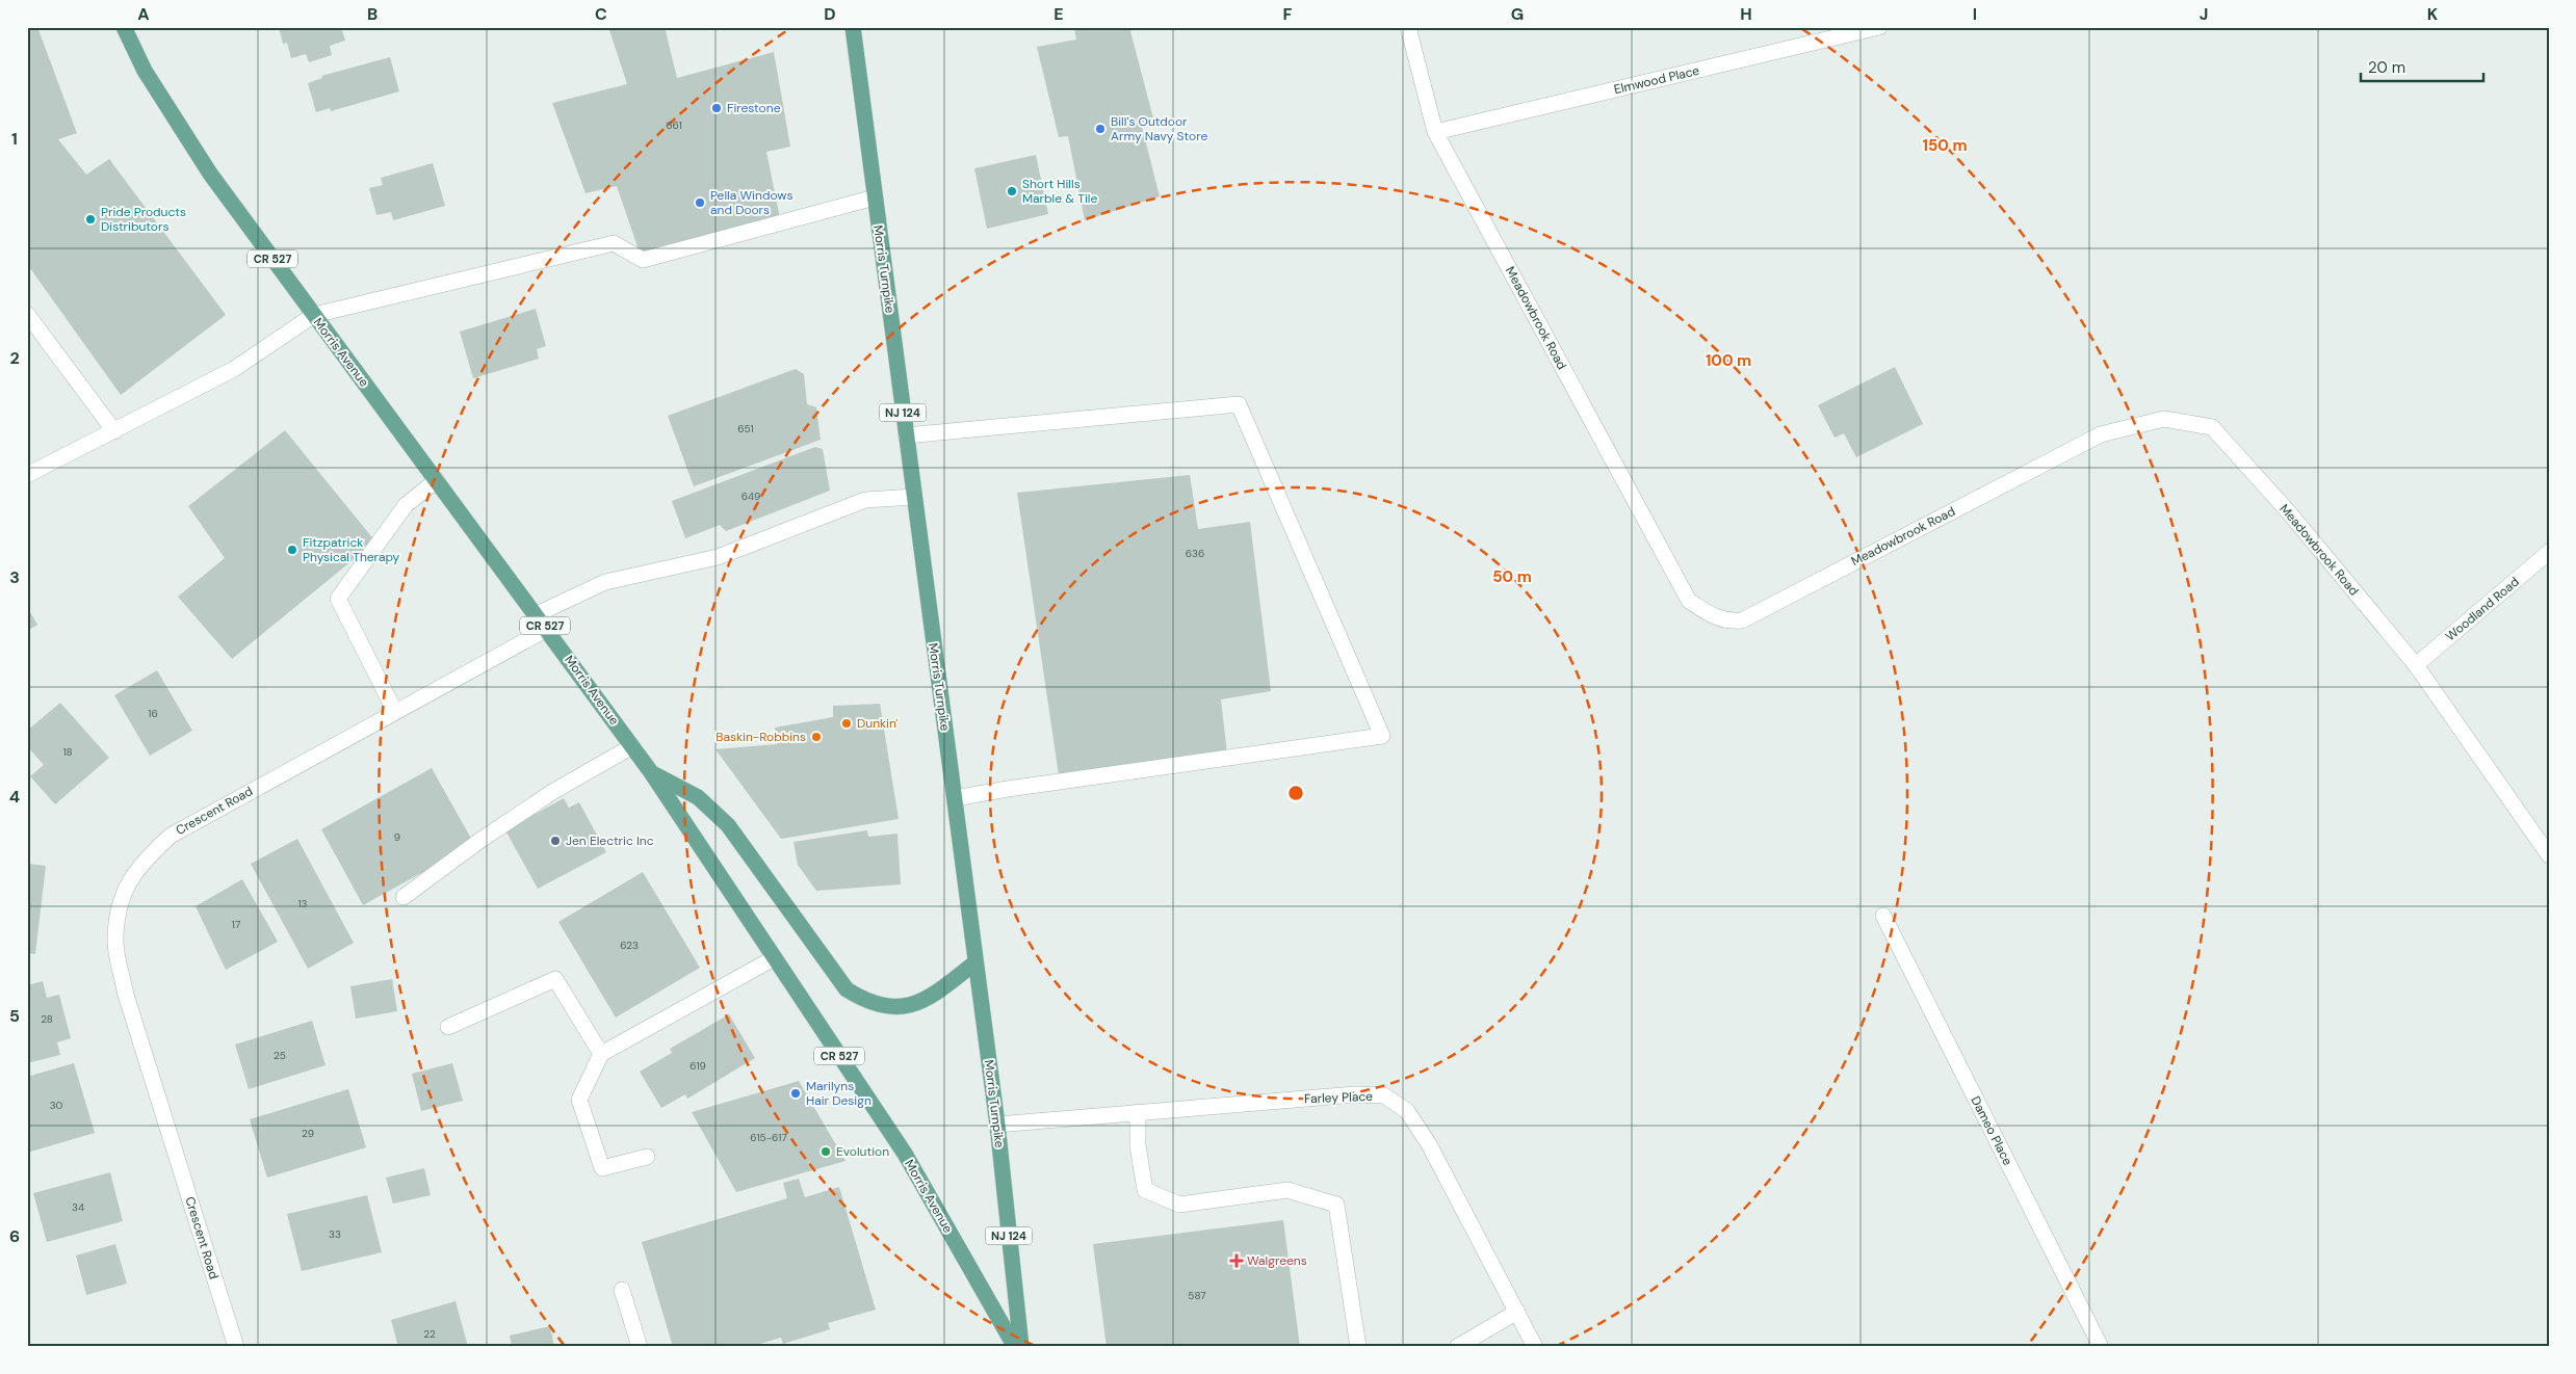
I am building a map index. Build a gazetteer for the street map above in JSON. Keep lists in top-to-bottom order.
{
  "streets": {
    "main road": [
      "CR 527",
      "Morris Turnpike",
      "Morris Avenue",
      "NJ 124"
    ],
    "street": [
      "Elmwood Place",
      "Meadowbrook Road",
      "Woodland Road",
      "Crescent Road",
      "Farley Place",
      "Dameo Place"
    ]
  },
  "crossings": [
    ["Elmwood Place", "Meadowbrook Road"],
    ["Morris Turnpike", "Farley Place"],
    ["Meadowbrook Road", "Woodland Road"],
    ["Morris Avenue", "Crescent Road"]
  ],
  "places": {
    "other": [
      "Firestone",
      "Bill's Outdoor Army Navy Store",
      "Short Hills Marble & Tile",
      "Pella Windows and Doors",
      "Pride Products Distributors",
      "Fitzpatrick Physical Therapy",
      "Dunkin'",
      "Baskin-Robbins",
      "Jen Electric Inc",
      "Marilyns Hair Design",
      "Evolution"
    ],
    "health": ["Walgreens"]
  },
  "house_numbers": [
    "661",
    "651",
    "649",
    "636",
    "16",
    "18",
    "9",
    "13",
    "17",
    "623",
    "28",
    "25",
    "619",
    "30",
    "29",
    "615-617",
    "34",
    "33",
    "587",
    "22"
  ],
  "scale_bar": "20 m",
  "grid": {
    "columns": [
      "A",
      "B",
      "C",
      "D",
      "E",
      "F",
      "G",
      "H",
      "I",
      "J",
      "K"
    ],
    "rows": [
      "1",
      "2",
      "3",
      "4",
      "5",
      "6"
    ]
  },
  "rings": ["150 m", "100 m", "50 m"]
}
